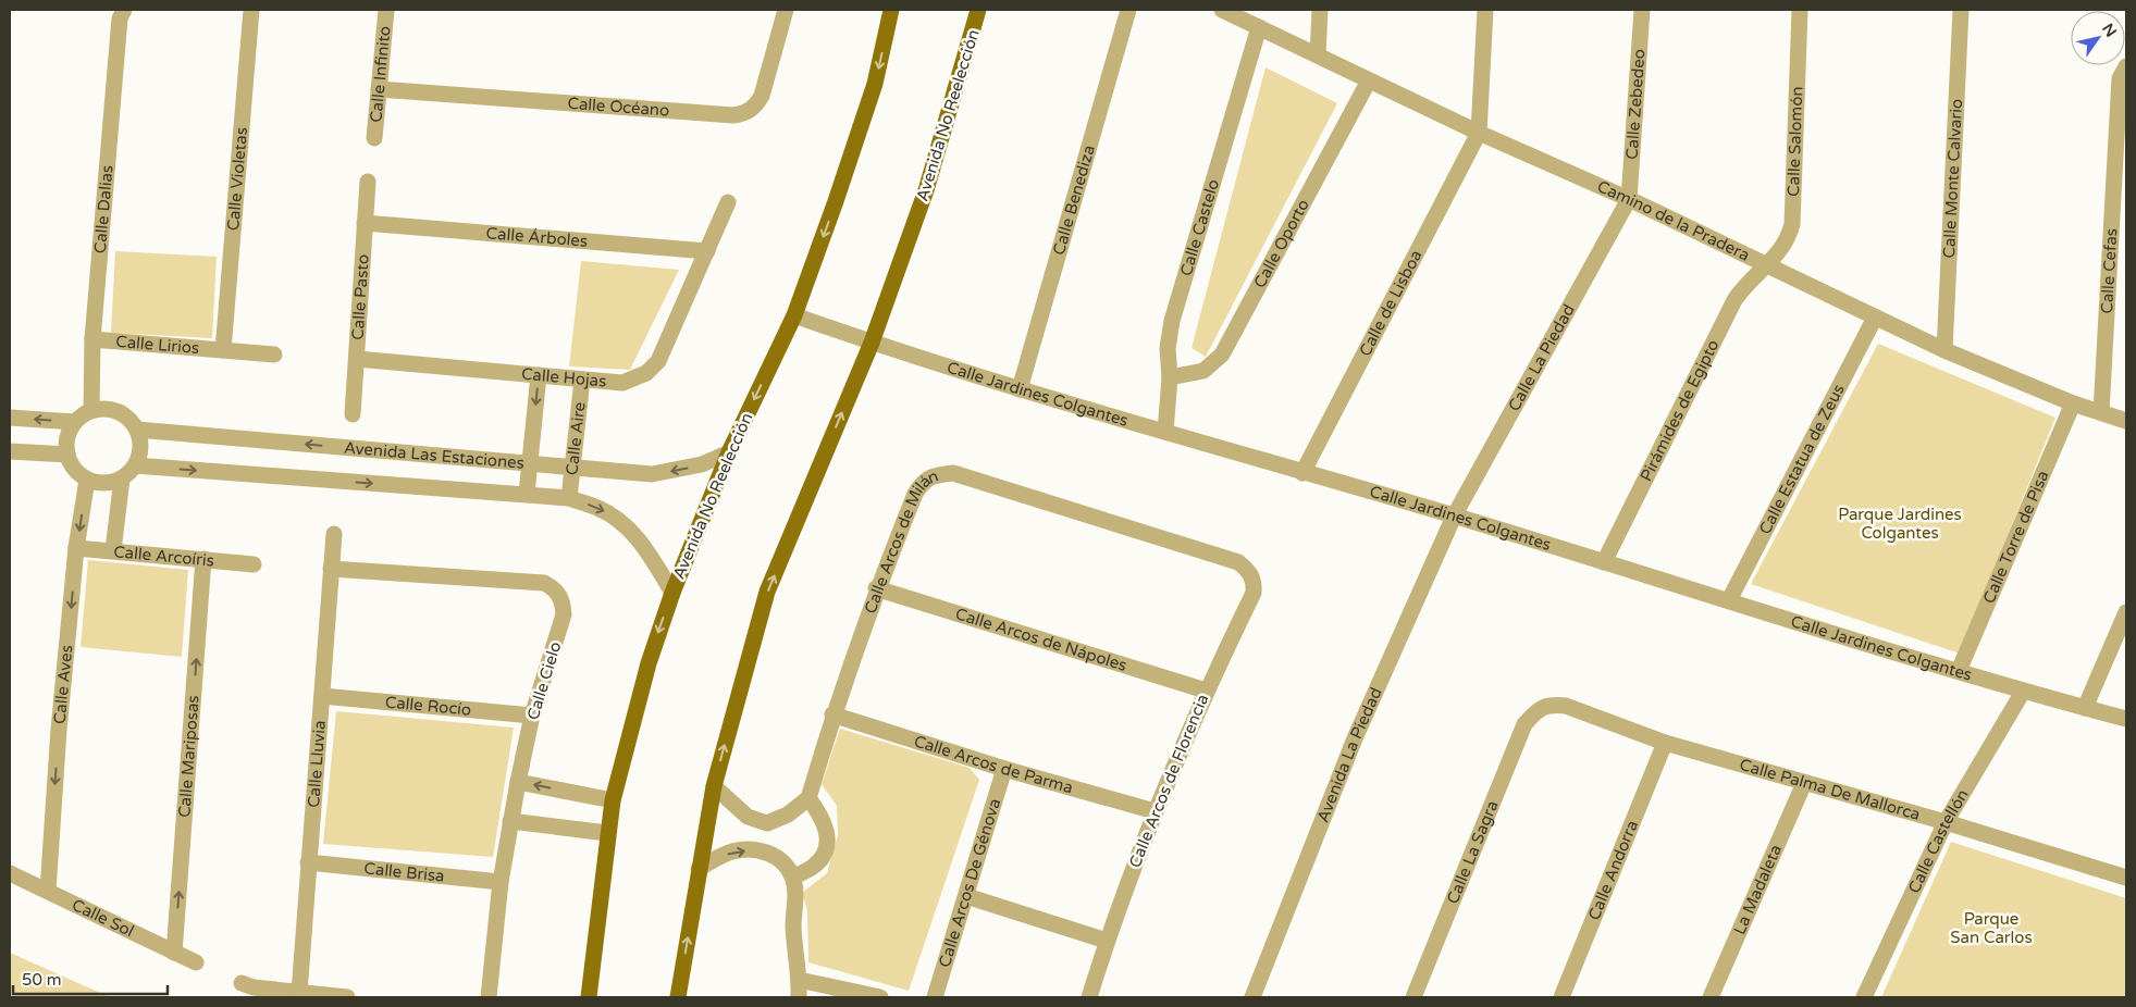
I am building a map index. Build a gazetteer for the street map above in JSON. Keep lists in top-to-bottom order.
{
  "streets": {
    "main road": ["Avenida No Reelección"],
    "street": [
      "Calle Infinito",
      "Calle Zebedeo",
      "Calle Océano",
      "Calle Salomón",
      "Calle Violetas",
      "Calle Monte Calvario",
      "Calle Benediza",
      "Calle Dalias",
      "Camino de la Pradera",
      "Calle Castelo",
      "Calle Árboles",
      "Calle Oporto",
      "Calle Cefas",
      "Calle Pasto",
      "Calle de Lisboa",
      "Calle Lirios",
      "Calle La Piedad",
      "Calle Hojas",
      "Calle Jardines Colgantes",
      "Pirámides de Egipto",
      "Calle Aire",
      "Avenida Las Estaciones",
      "Calle Estatua de Zeus",
      "Calle Torre de Pisa",
      "Calle Arcos de Milán",
      "Calle Arcoíris",
      "Calle Arcos de Nápoles",
      "Calle Cielo",
      "Calle Aves",
      "Calle Rocío",
      "Calle Mariposas",
      "Avenida La Piedad",
      "Calle Lluvia",
      "Calle Arcos de Parma",
      "Calle Arcos de Florencia",
      "Calle Palma De Mallorca",
      "Calle Castellón",
      "Calle La Sagra",
      "Calle Andorra",
      "Calle Brisa",
      "Calle Arcos De Génova",
      "La Madaleta",
      "Calle Sol"
    ]
  },
  "crossings": [
    ["Calle Infinito", "Calle Océano"],
    ["Calle Zebedeo", "Camino de la Pradera"],
    ["Calle Zebedeo", "Calle La Piedad"],
    ["Avenida No Reelección", "Calle Jardines Colgantes"],
    ["Avenida No Reelección", "Avenida Las Estaciones"],
    ["Calle Salomón", "Camino de la Pradera"],
    ["Calle Salomón", "Pirámides de Egipto"],
    ["Calle Violetas", "Calle Lirios"],
    ["Calle Monte Calvario", "Camino de la Pradera"],
    ["Calle Benediza", "Calle Jardines Colgantes"],
    ["Calle Dalias", "Calle Lirios"],
    ["Calle Dalias", "Avenida Las Estaciones"],
    ["Calle Dalias", "Calle Aves"],
    ["Camino de la Pradera", "Calle Castelo"],
    ["Camino de la Pradera", "Calle Oporto"],
    ["Camino de la Pradera", "Calle Cefas"],
    ["Camino de la Pradera", "Calle de Lisboa"],
    ["Camino de la Pradera", "Calle La Piedad"],
    ["Camino de la Pradera", "Pirámides de Egipto"],
    ["Camino de la Pradera", "Calle Estatua de Zeus"],
    ["Camino de la Pradera", "Calle Torre de Pisa"],
    ["Calle Castelo", "Calle Oporto"],
    ["Calle Castelo", "Calle Jardines Colgantes"],
    ["Calle Árboles", "Calle Pasto"],
    ["Calle Árboles", "Calle Hojas"],
    ["Calle Pasto", "Calle Hojas"],
    ["Calle de Lisboa", "Calle Jardines Colgantes"],
    ["Calle La Piedad", "Calle Jardines Colgantes"],
    ["Calle La Piedad", "Avenida La Piedad"],
    ["Calle Hojas", "Calle Aire"],
    ["Calle Jardines Colgantes", "Pirámides de Egipto"],
    ["Calle Jardines Colgantes", "Calle Estatua de Zeus"],
    ["Calle Jardines Colgantes", "Calle Torre de Pisa"],
    ["Calle Jardines Colgantes", "Avenida La Piedad"],
    ["Calle Jardines Colgantes", "Calle Castellón"],
    ["Calle Aire", "Avenida Las Estaciones"],
    ["Avenida Las Estaciones", "Calle Aves"],
    ["Calle Arcos de Milán", "Calle Arcos de Nápoles"],
    ["Calle Arcos de Milán", "Calle Arcos de Parma"],
    ["Calle Arcos de Milán", "Calle Arcos de Florencia"],
    ["Calle Arcoíris", "Calle Aves"],
    ["Calle Arcoíris", "Calle Mariposas"],
    ["Calle Arcos de Nápoles", "Calle Arcos de Florencia"],
    ["Calle Cielo", "Calle Rocío"],
    ["Calle Cielo", "Calle Lluvia"],
    ["Calle Cielo", "Calle Brisa"],
    ["Calle Aves", "Calle Sol"],
    ["Calle Rocío", "Calle Lluvia"],
    ["Calle Mariposas", "Calle Sol"],
    ["Calle Lluvia", "Calle Brisa"],
    ["Calle Arcos de Parma", "Calle Arcos de Florencia"],
    ["Calle Arcos de Parma", "Calle Arcos De Génova"],
    ["Calle Palma De Mallorca", "Calle Castellón"],
    ["Calle Palma De Mallorca", "Calle La Sagra"],
    ["Calle Palma De Mallorca", "Calle Andorra"],
    ["Calle Palma De Mallorca", "La Madaleta"]
  ],
  "one_way": ["Calle Aves", "Calle Mariposas"],
  "parks": ["Parque Jardines Colgantes", "Parque San Carlos"],
  "scale_bar": "50 m",
  "north": "top right"
}
